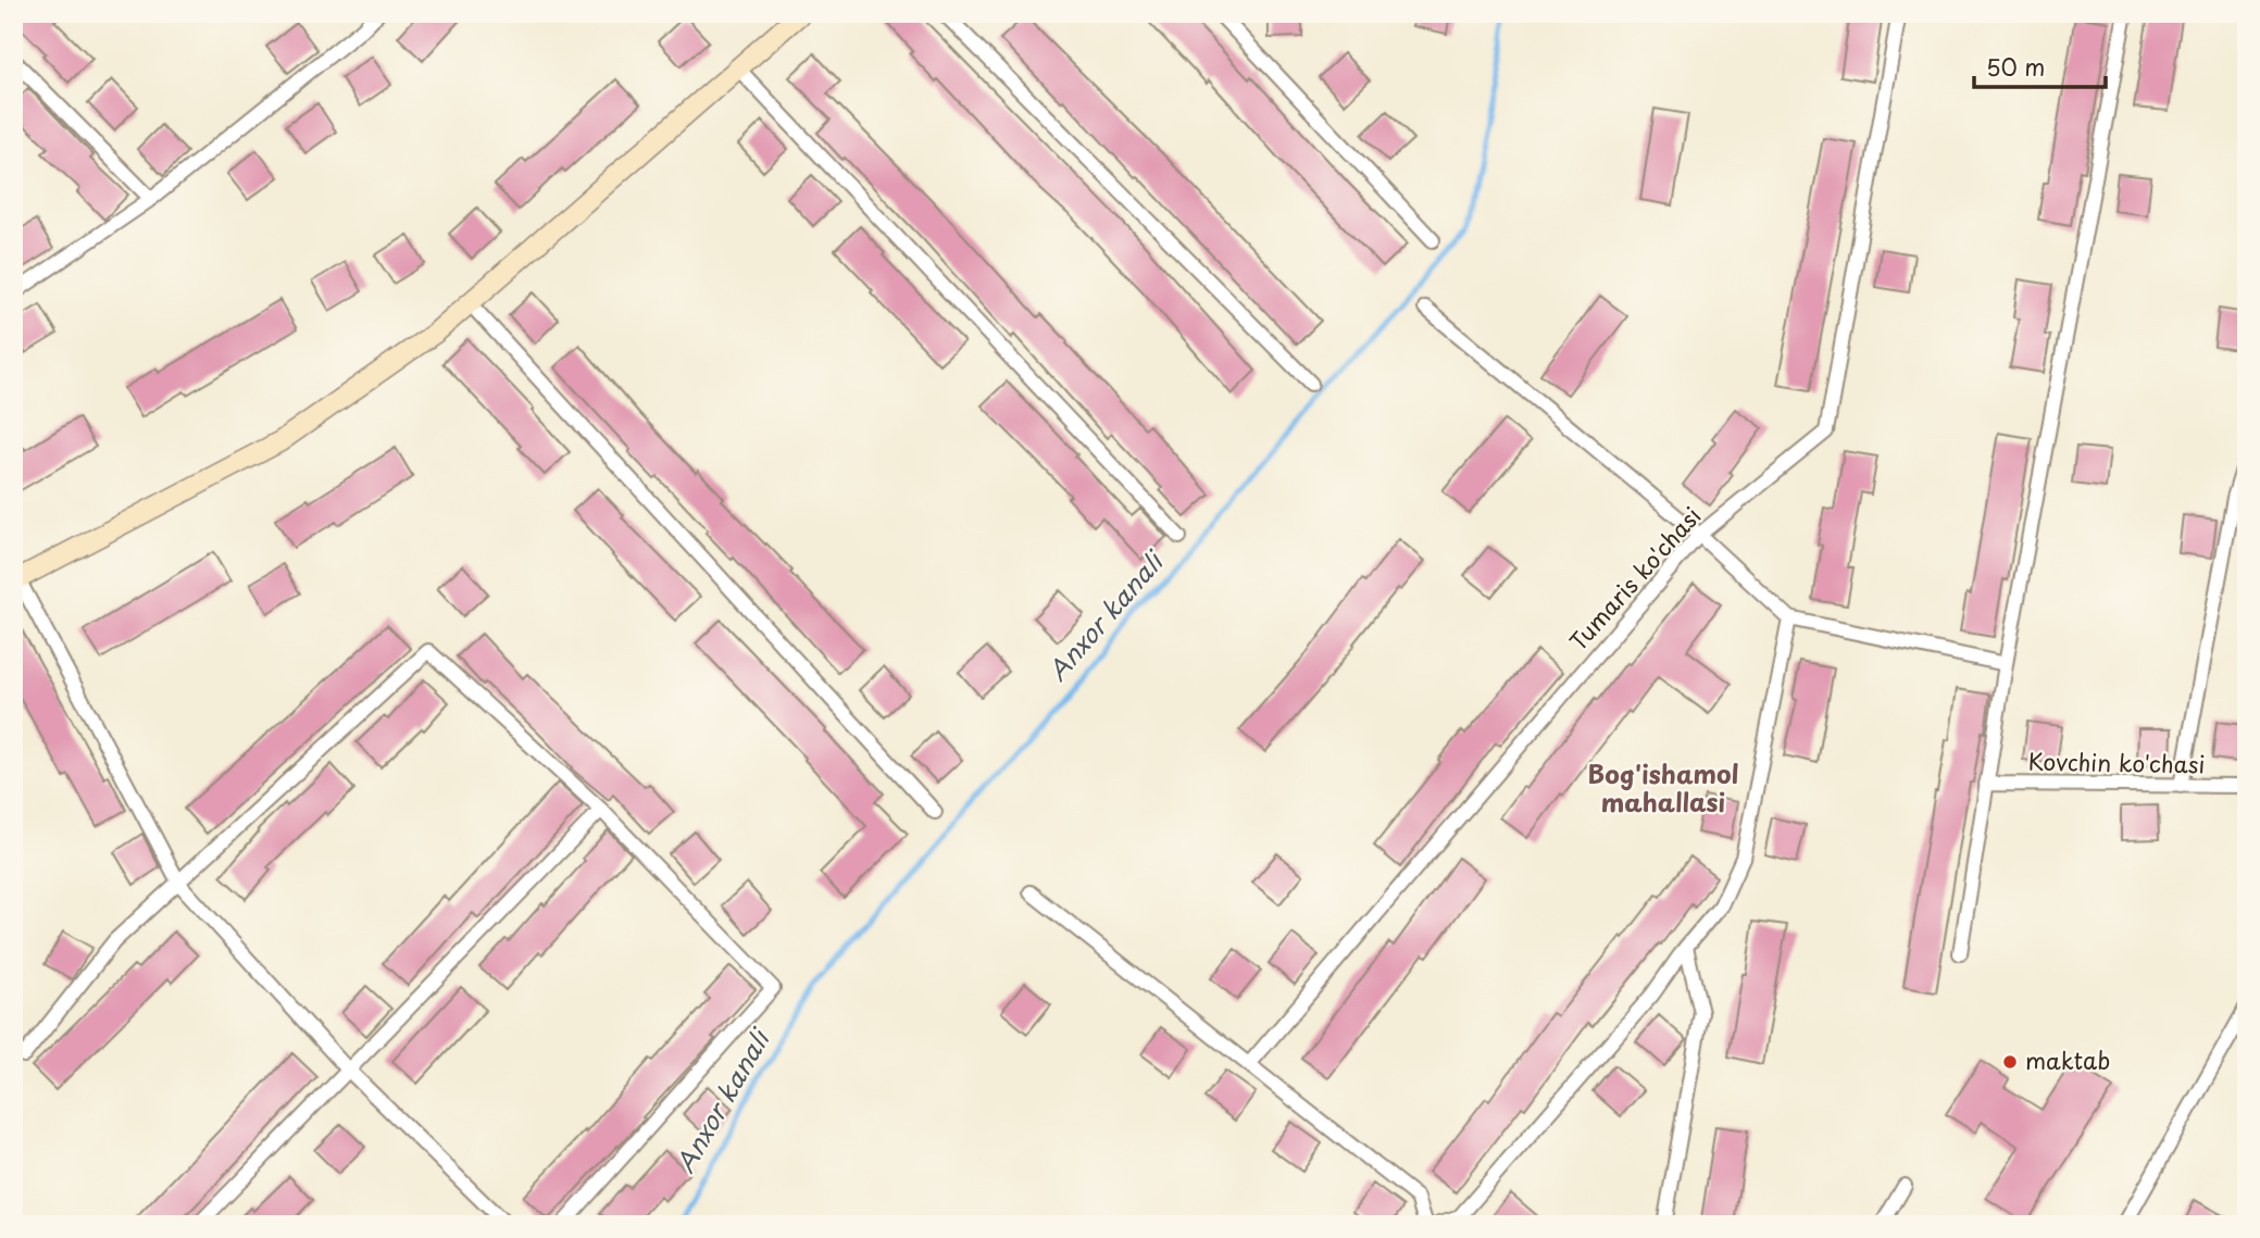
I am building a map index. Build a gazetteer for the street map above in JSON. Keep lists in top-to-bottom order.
{
  "streets": {
    "street": ["Tumaris ko'chasi", "Kovchin ko'chasi"]
  },
  "districts": ["Bog'ishamol mahallasi"],
  "water": ["Anxor kanali"],
  "places": ["maktab"],
  "scale_bar": "50 m"
}
